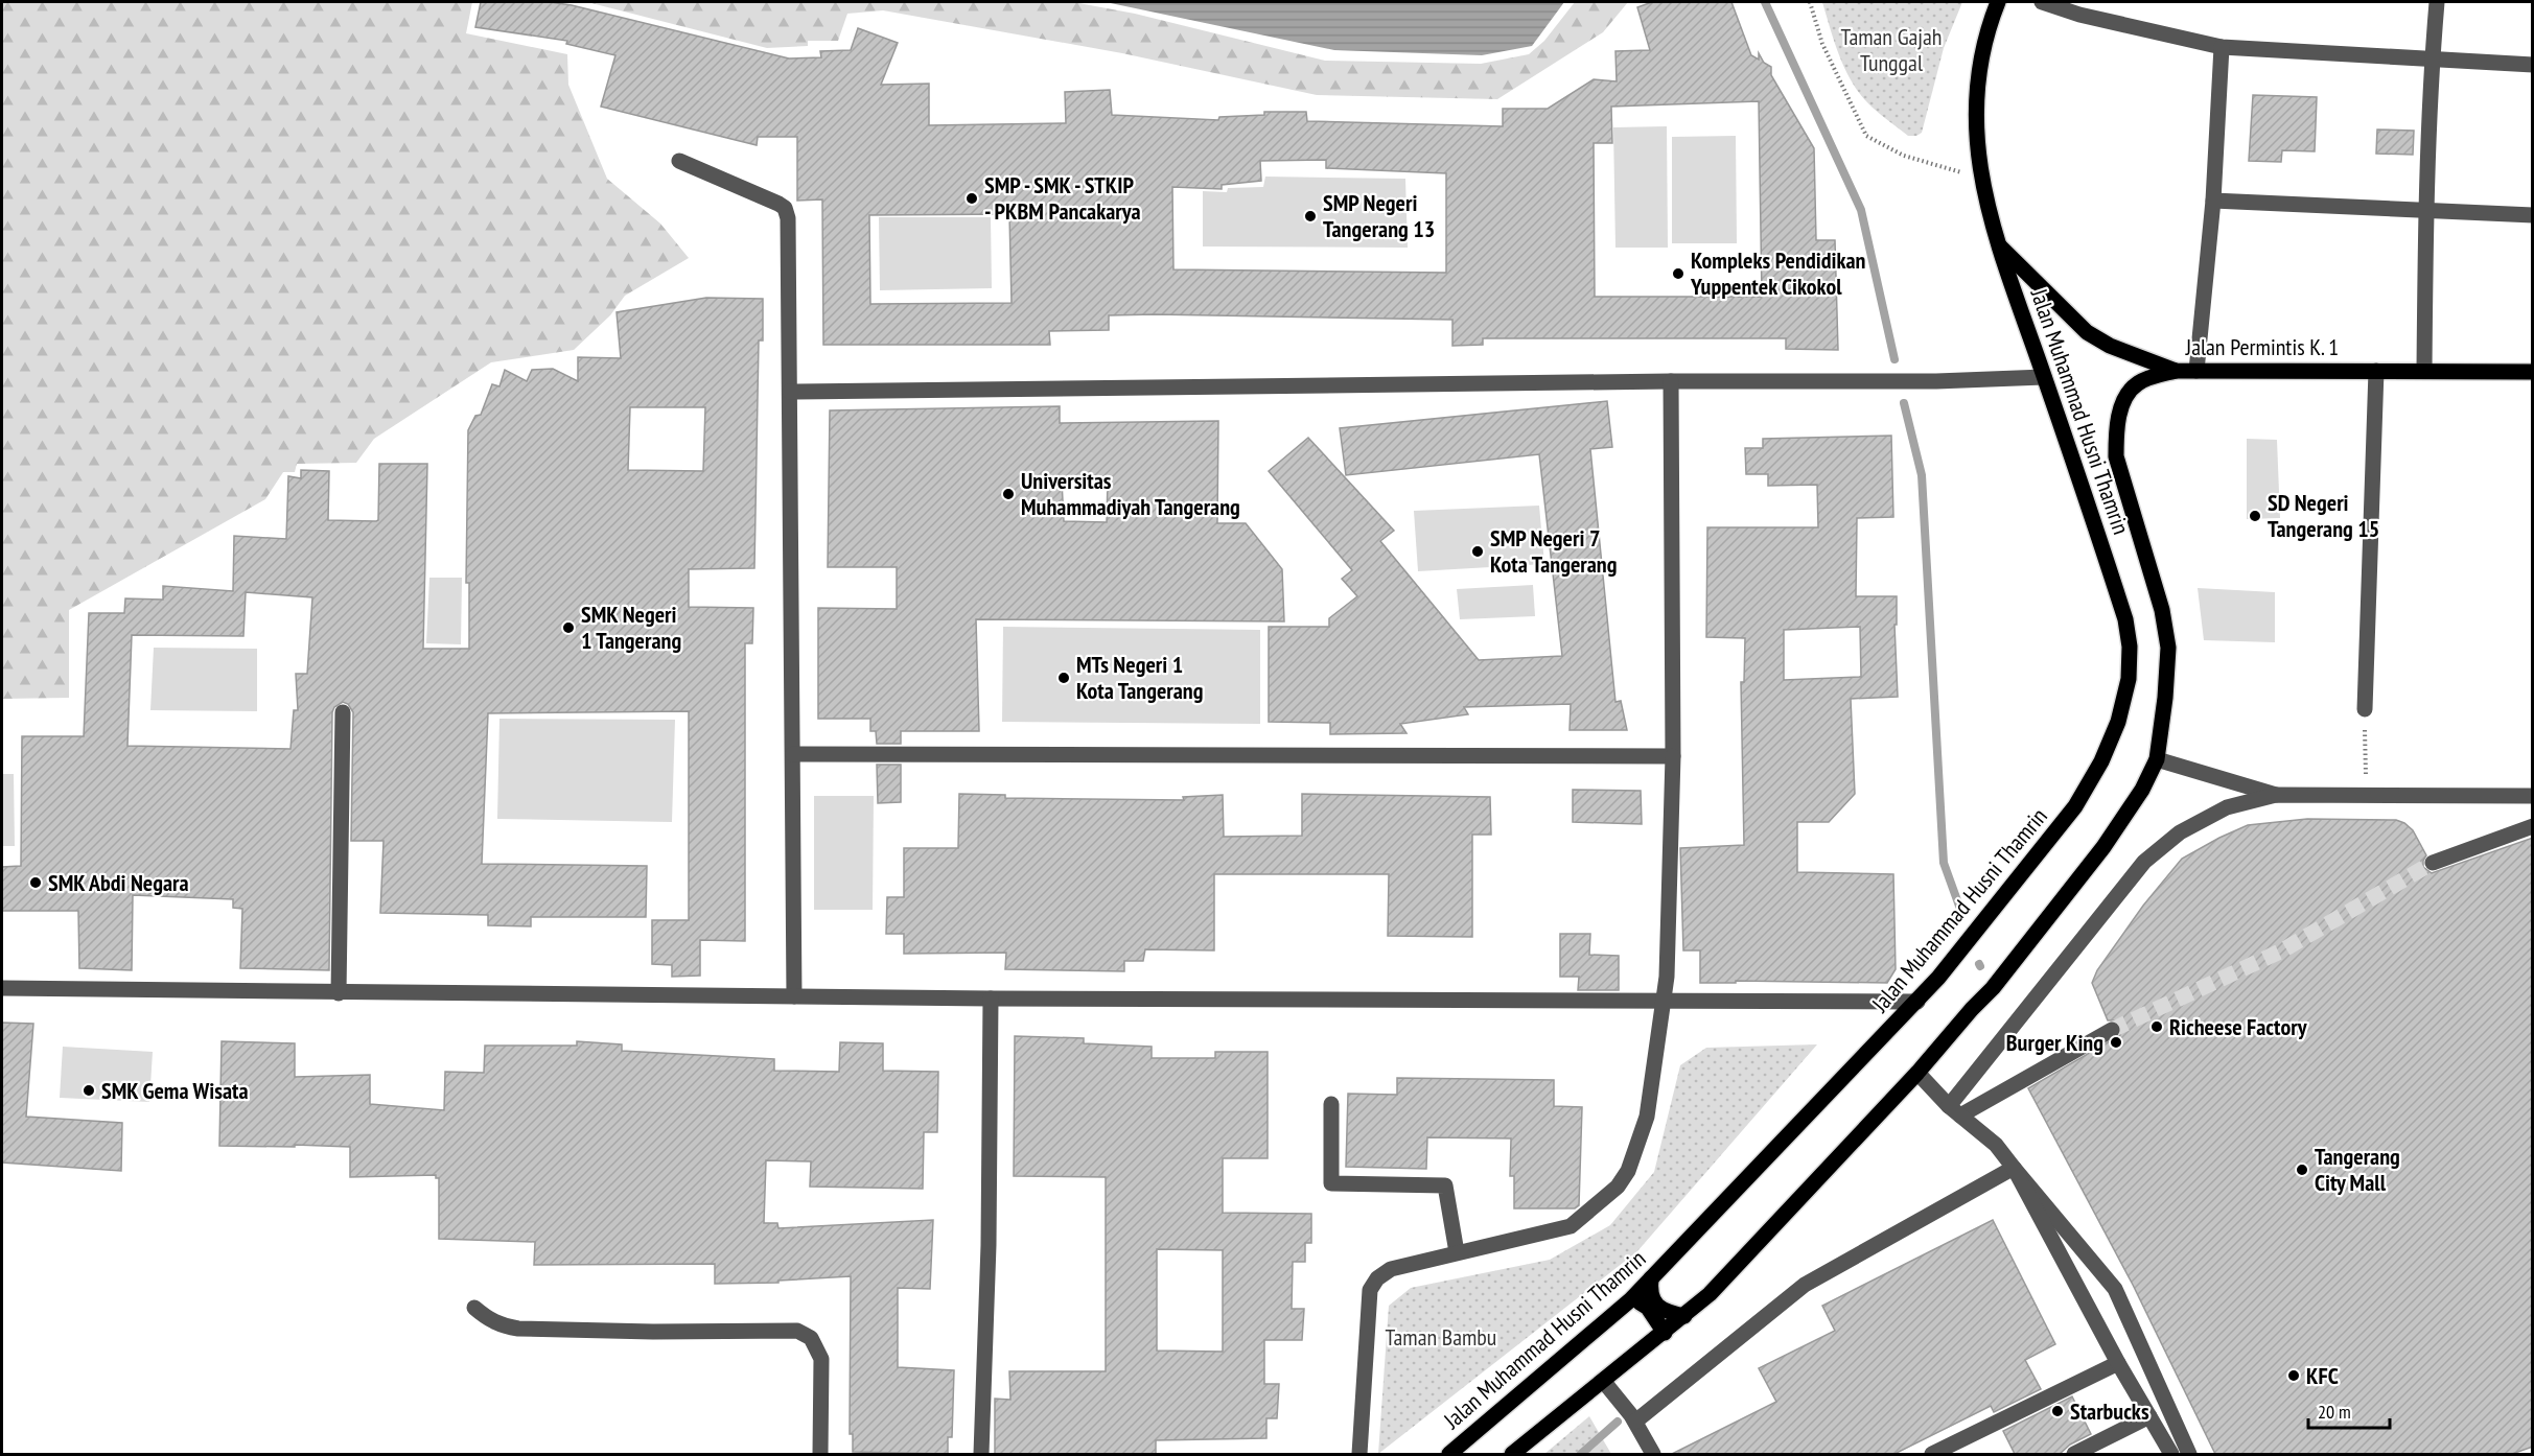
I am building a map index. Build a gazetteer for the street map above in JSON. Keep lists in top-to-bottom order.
{
  "streets": {
    "main road": ["Jalan Permintis K. 1", "Jalan Muhammad Husni Thamrin"]
  },
  "crossings": [
    ["Jalan Permintis K. 1", "Jalan Muhammad Husni Thamrin"]
  ],
  "parks": ["Taman Gajah Tunggal", "Taman Bambu"],
  "places": [
    "SMP - SMK - STKIP - PKBM Pancakarya",
    "SMP Negeri Tangerang 13",
    "Kompleks Pendidikan Yuppentek Cikokol",
    "Universitas Muhammadiyah Tangerang",
    "SD Negeri Tangerang 15",
    "SMP Negeri 7 Kota Tangerang",
    "SMK Negeri 1 Tangerang",
    "MTs Negeri 1 Kota Tangerang",
    "SMK Abdi Negara",
    "Richeese Factory",
    "Burger King",
    "SMK Gema Wisata",
    "Tangerang City Mall",
    "KFC",
    "Starbucks"
  ],
  "scale_bar": "20 m"
}
